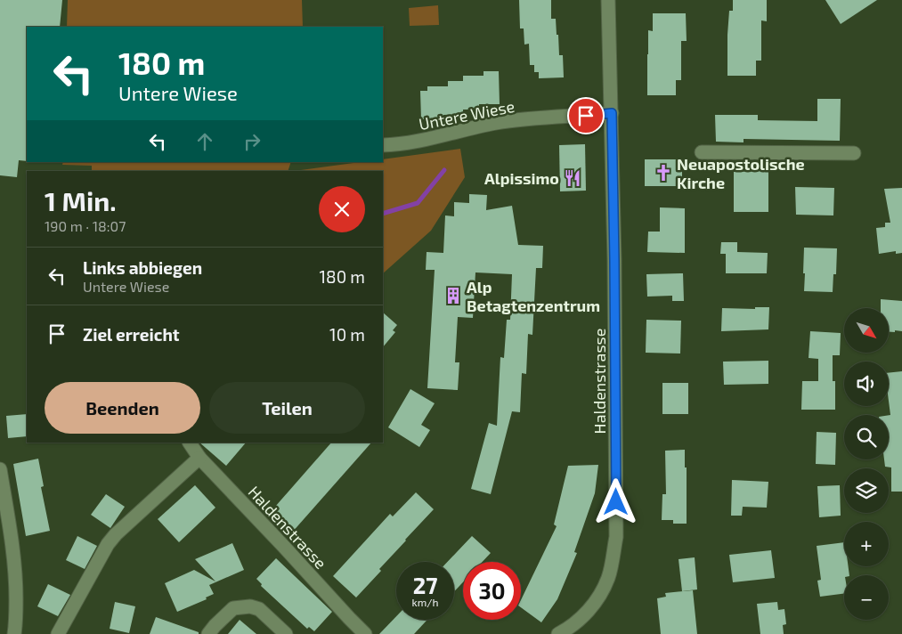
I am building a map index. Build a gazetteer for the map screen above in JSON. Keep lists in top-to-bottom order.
{
  "streets": {
    "street": ["Untere Wiese", "Haldenstrasse"]
  },
  "crossings": [
    ["Untere Wiese", "Haldenstrasse"]
  ],
  "places": {
    "church": ["Neuapostolische Kirche"],
    "restaurant": ["Alpissimo"],
    "building": ["Alp Betagtenzentrum"]
  },
  "north": "bottom right",
  "page": {
    "turn": ["180 m", "Untere Wiese"],
    "heading": ["1 Min.", "190 m · 18:07"],
    "list": [
      {
        "name": "Links abbiegen",
        "note": "Untere Wiese",
        "value": "180 m"
      },
      {
        "name": "Ziel erreicht",
        "value": "10 m"
      }
    ],
    "map_buttons": ["+", "−"],
    "buttons": ["Beenden", "Teilen"],
    "speed": "27 km/h",
    "limit": "30"
  }
}
